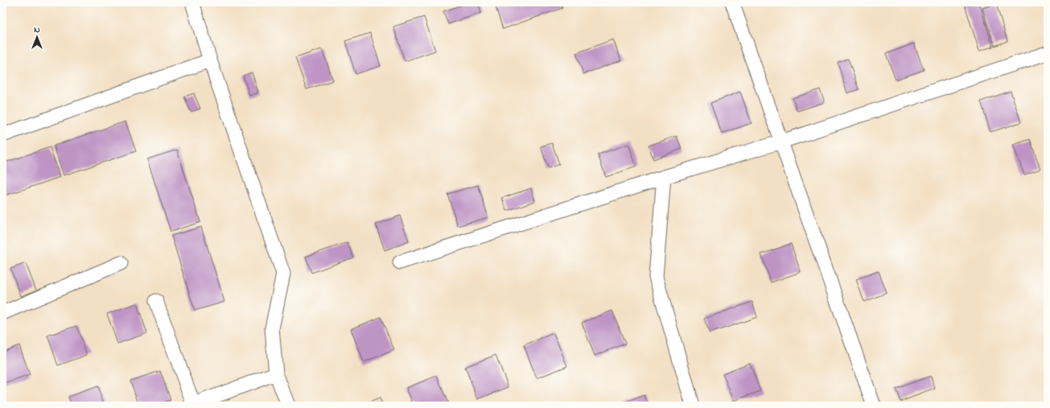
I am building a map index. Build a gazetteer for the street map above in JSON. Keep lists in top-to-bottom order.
{
  "north": "top"
}
